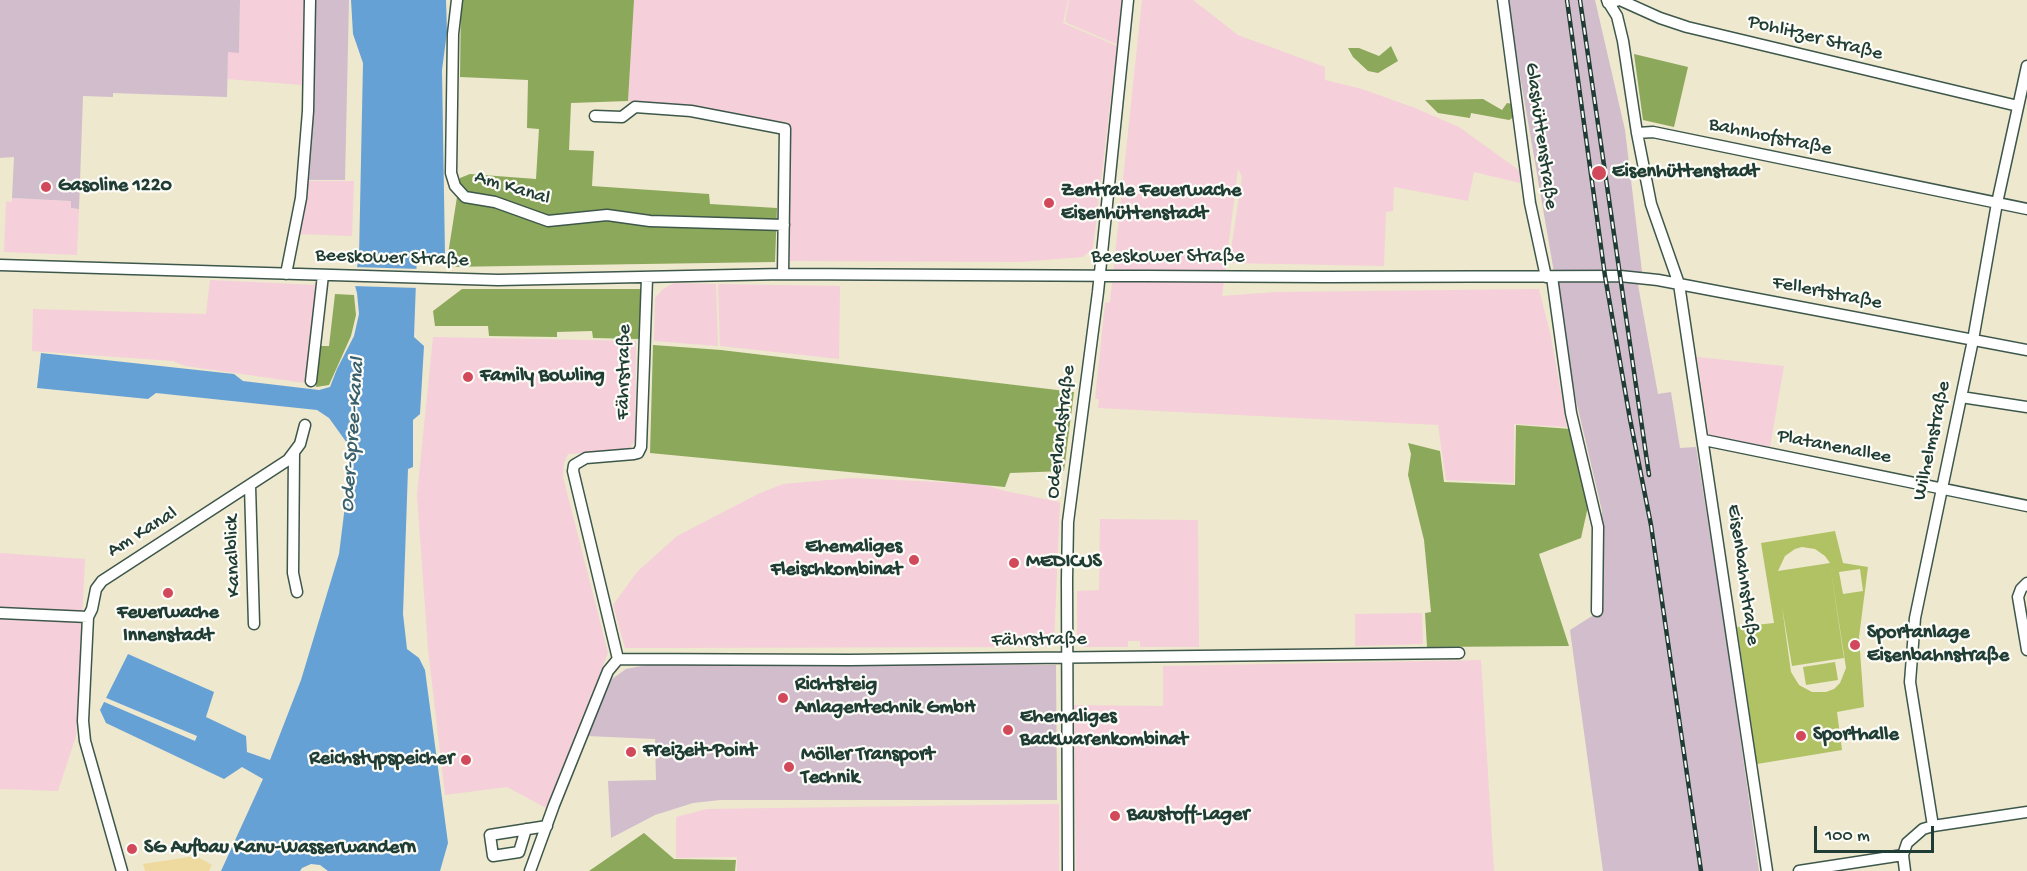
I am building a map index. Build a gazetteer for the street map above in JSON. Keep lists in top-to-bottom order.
{
  "streets": {
    "street": [
      "Pohlitzer Straße",
      "Glashüttenstraße",
      "Bahnhofstraße",
      "Am Kanal",
      "Beeskower Straße",
      "Fellertstraße",
      "Fährstraße",
      "Oderlandstraße",
      "Wilhelmstraße",
      "Platanenallee",
      "Kanalblick",
      "Eisenbahnstraße"
    ]
  },
  "crossings": [
    ["Pohlitzer Straße", "Wilhelmstraße"],
    ["Glashüttenstraße", "Beeskower Straße"],
    ["Bahnhofstraße", "Wilhelmstraße"],
    ["Am Kanal", "Kanalblick"],
    ["Beeskower Straße", "Fellertstraße"],
    ["Beeskower Straße", "Fährstraße"],
    ["Beeskower Straße", "Oderlandstraße"],
    ["Fellertstraße", "Wilhelmstraße"],
    ["Fellertstraße", "Eisenbahnstraße"],
    ["Fährstraße", "Oderlandstraße"],
    ["Wilhelmstraße", "Platanenallee"],
    ["Platanenallee", "Eisenbahnstraße"]
  ],
  "water": ["Oder-Spree-Kanal"],
  "places": [
    "Eisenhüttenstadt",
    "Gasoline 1220",
    "Zentrale Feuerwache Eisenhüttenstadt",
    "Family Bowling",
    "Ehemaliges Fleischkombinat",
    "MEDICUS",
    "Feuerwache Innenstadt",
    "Sportanlage Eisenbahnstraße",
    "Richtsteig Anlagentechnik GmbH",
    "Ehemaliges Backwarenkombinat",
    "Sporthalle",
    "Freizeit-Point",
    "Reichstypspeicher",
    "Möller Transport Technik",
    "Baustoff-Lager",
    "SG Aufbau Kanu-Wasserwandern"
  ],
  "scale_bar": "100 m"
}
